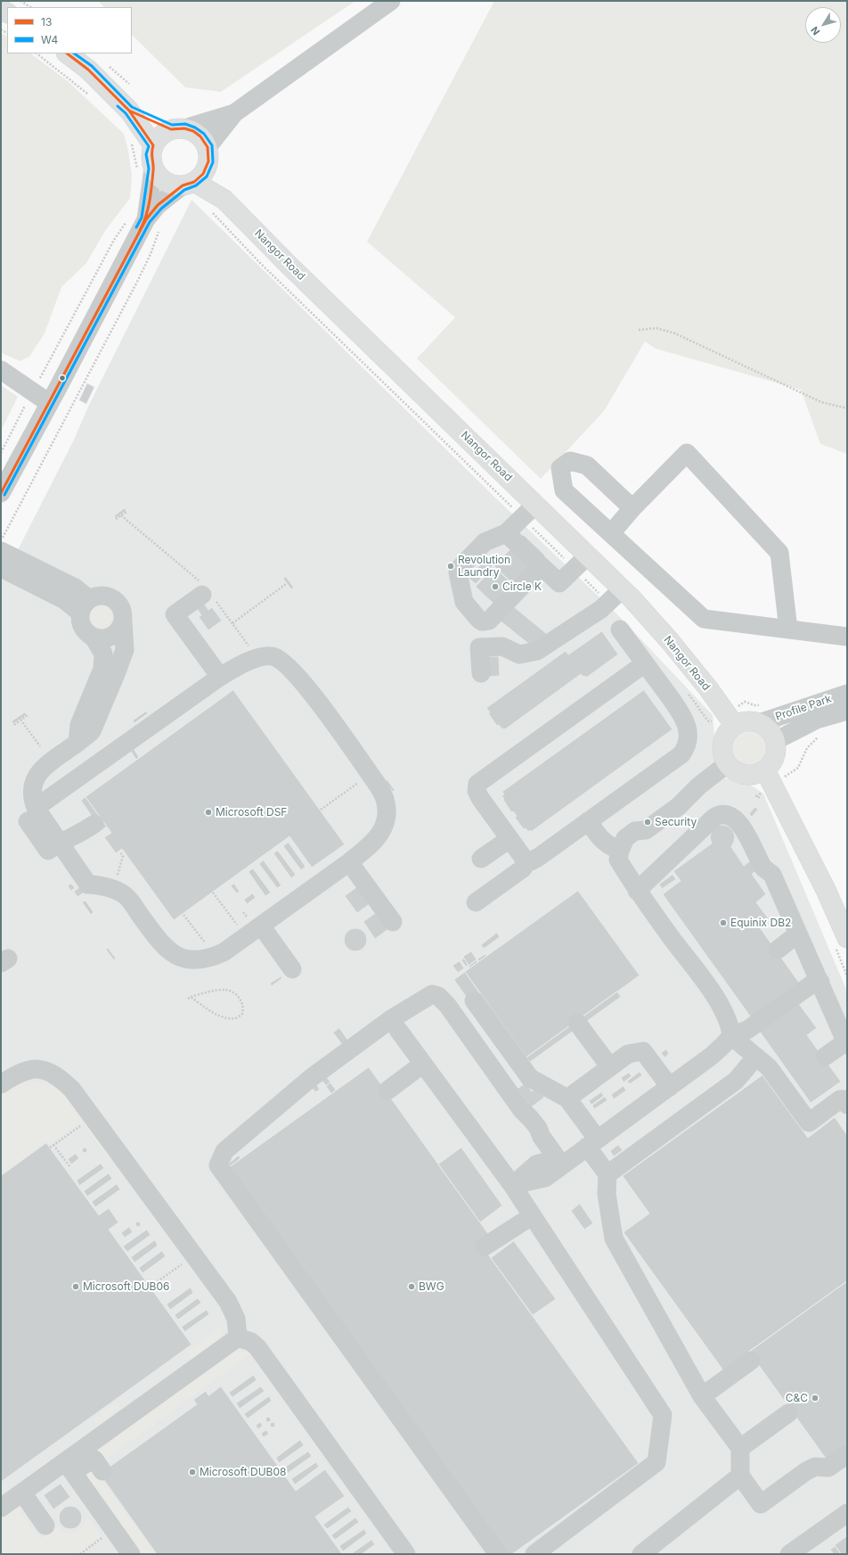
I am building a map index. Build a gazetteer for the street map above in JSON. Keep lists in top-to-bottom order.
{
  "streets": {
    "main road": ["Nangor Road"],
    "street": ["Profile Park"]
  },
  "crossings": [
    ["Nangor Road", "Profile Park"]
  ],
  "places": [
    "Revolution Laundry",
    "Circle K",
    "Microsoft DSF",
    "Security",
    "Equinix DB2",
    "Microsoft DUB06",
    "BWG",
    "C&C",
    "Microsoft DUB08"
  ],
  "lines": ["transit line 13", "transit line W4"],
  "legend": ["13", "W4"],
  "north": "bottom left"
}
